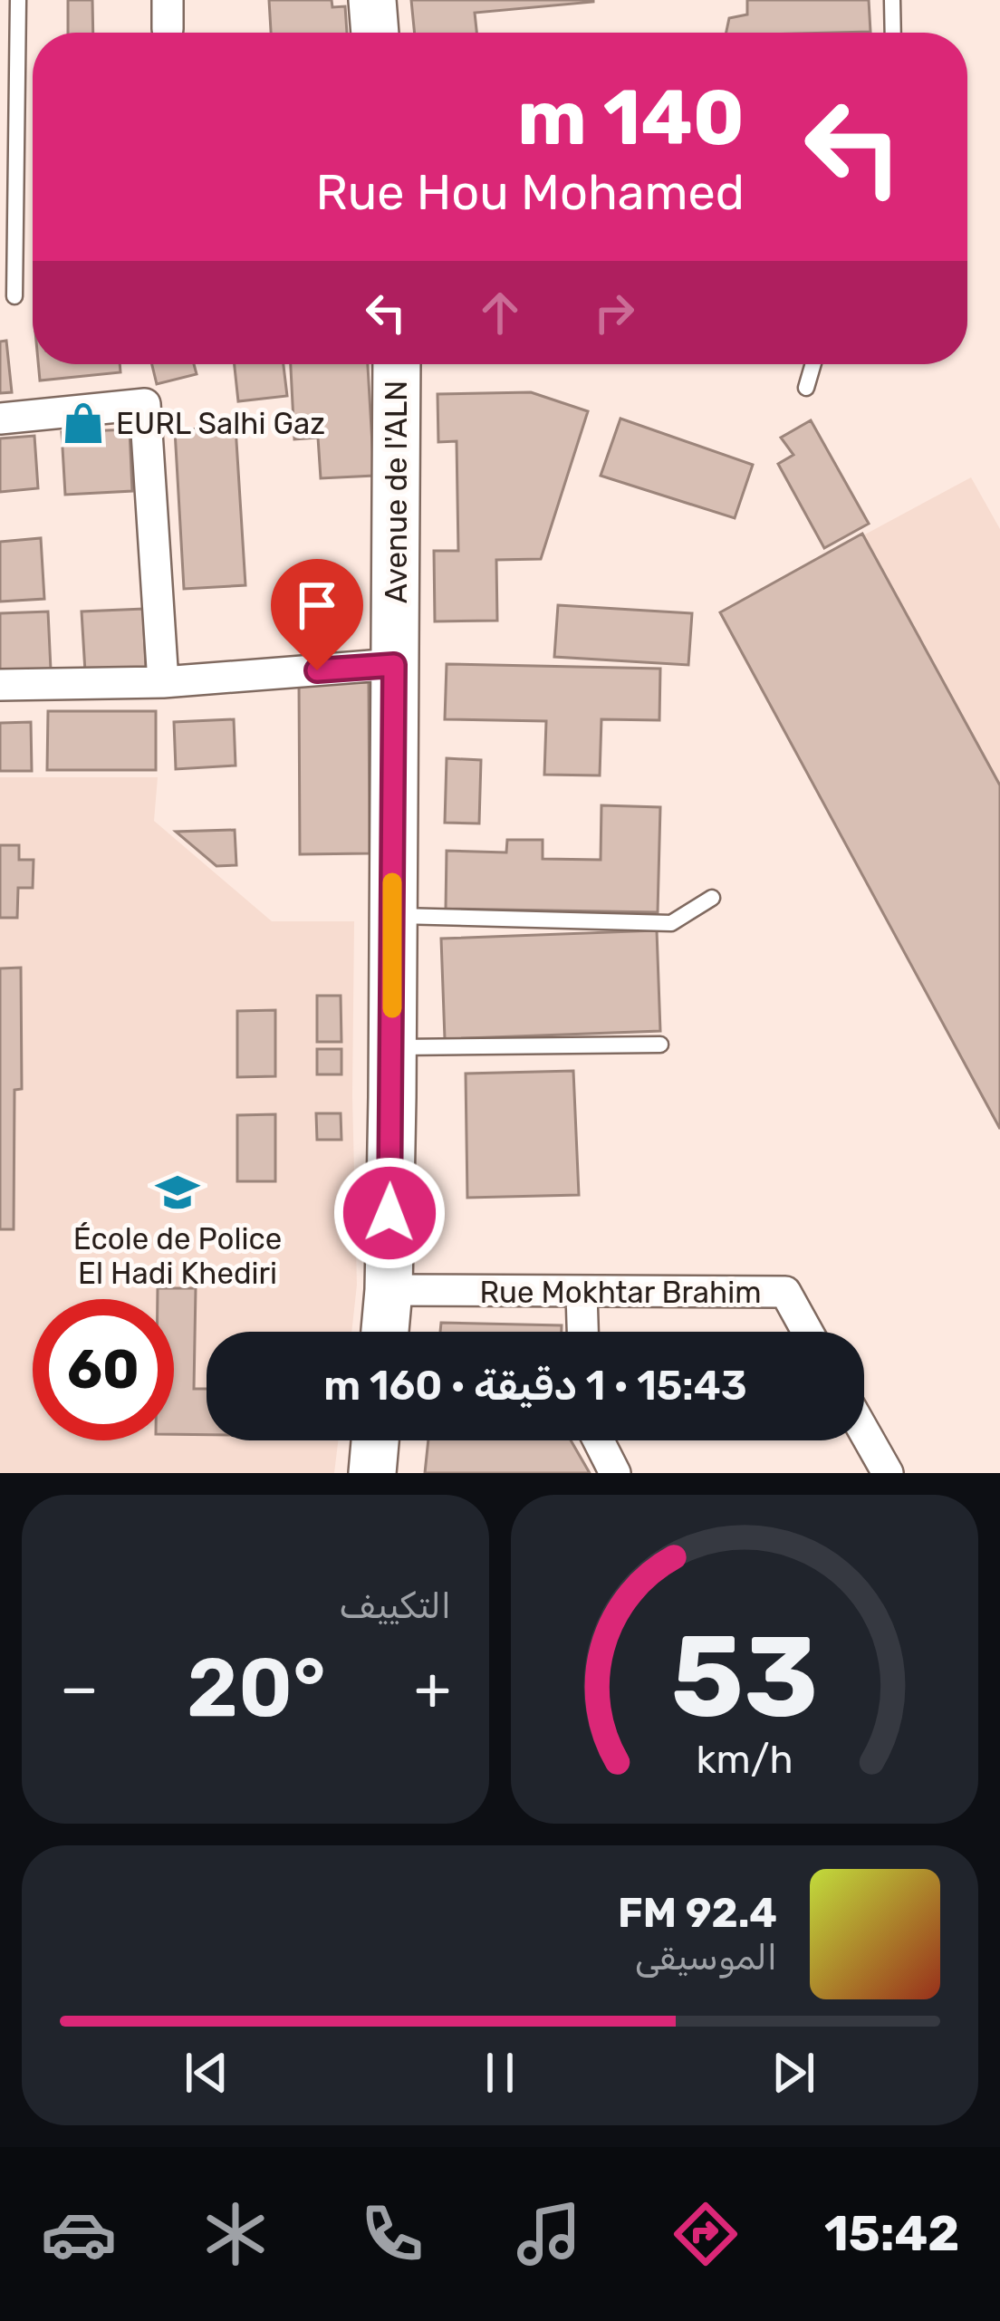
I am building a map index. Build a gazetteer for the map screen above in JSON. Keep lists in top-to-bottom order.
{
  "streets": {
    "main road": ["Avenue de l'ALN"],
    "street": ["Rue Mokhtar Brahim"]
  },
  "crossings": [
    ["Avenue de l'ALN", "Rue Mokhtar Brahim"]
  ],
  "places": {
    "shop": ["EURL Salhi Gaz"],
    "school or university": ["École de Police El Hadi Khediri"]
  },
  "page": {
    "turn": ["140 m", "Rue Hou Mohamed"],
    "limit": "60",
    "trip": "15:43 · 1 دقيقة · 160 m",
    "tile": "التكييف",
    "heat": ["−", "20°", "+"],
    "song": ["92.4 FM", "الموسيقى"],
    "tabs": "15:42",
    "gauge": ["53", "km/h"]
  }
}
